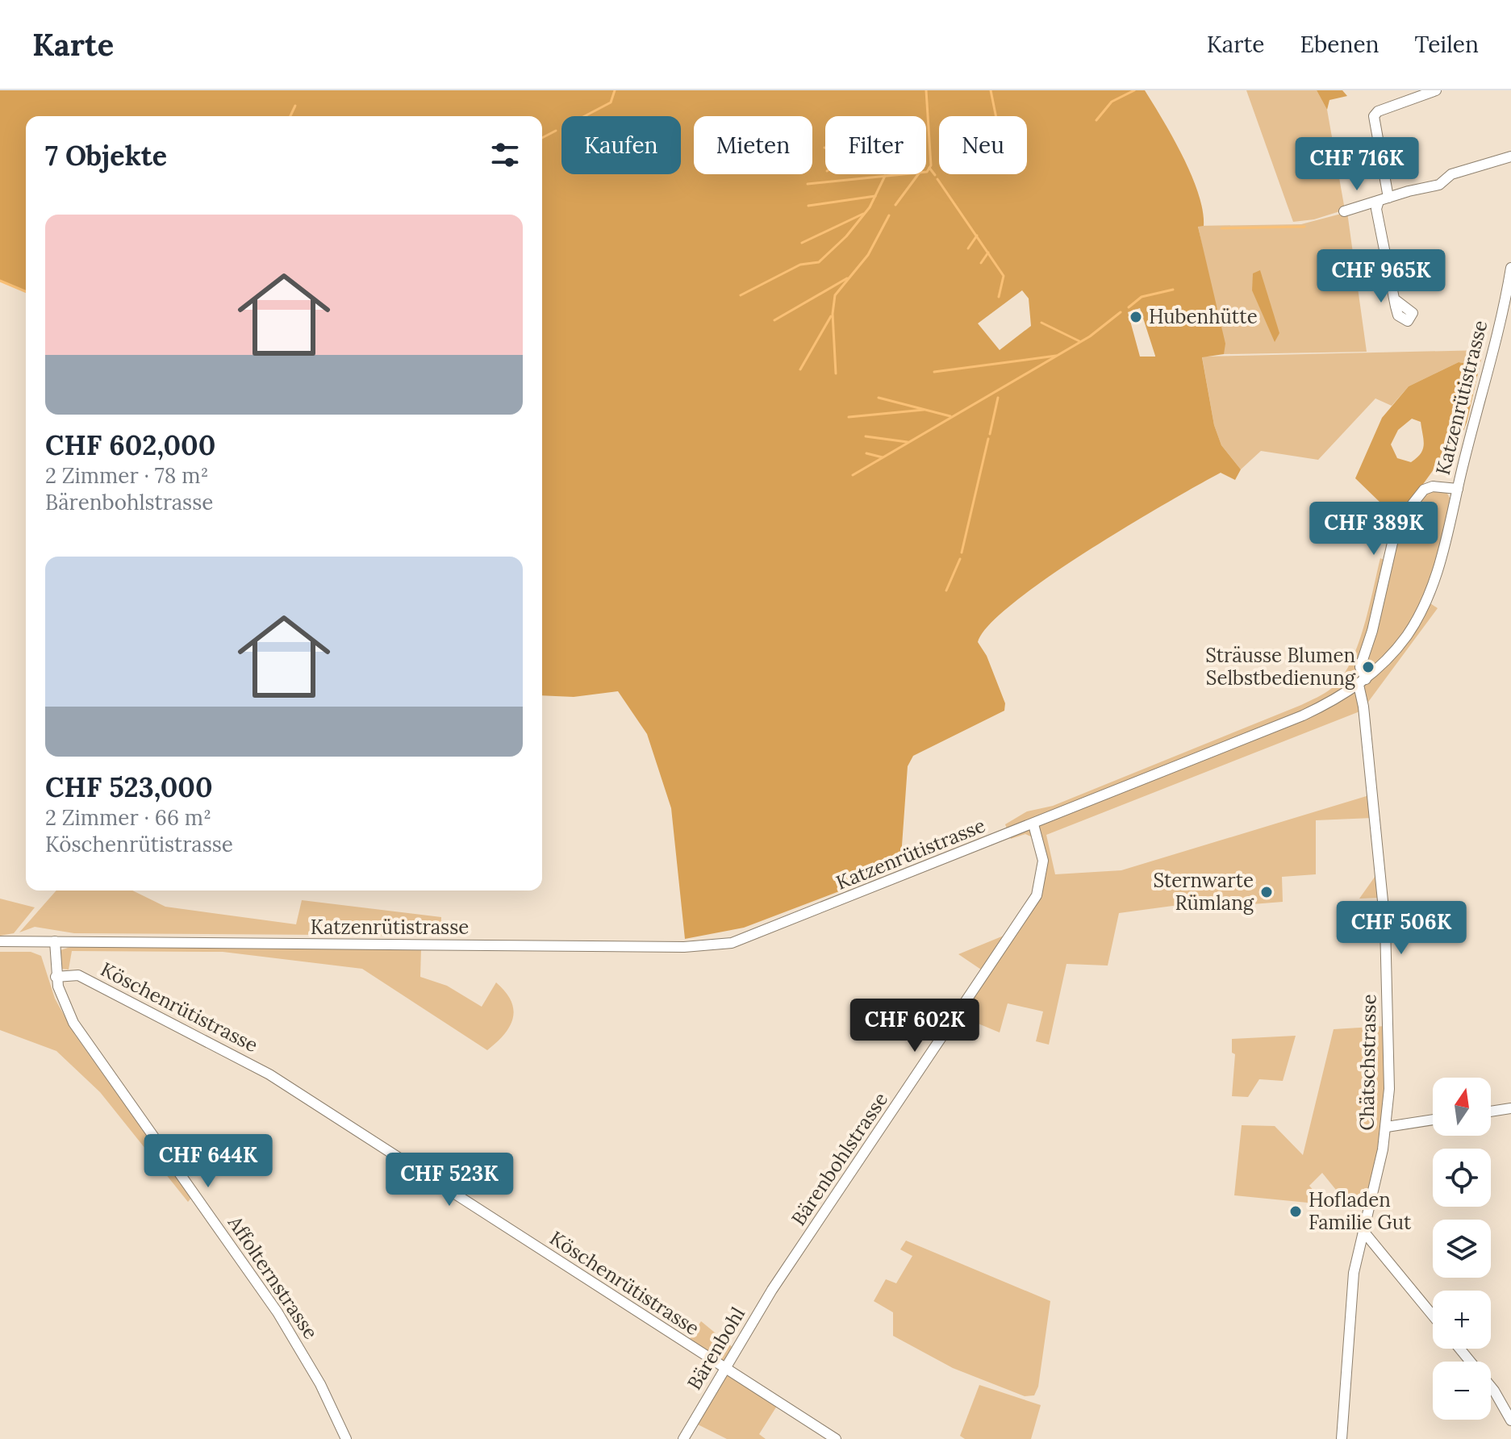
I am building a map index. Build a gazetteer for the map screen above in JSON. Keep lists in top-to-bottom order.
{
  "streets": {
    "street": [
      "Katzenrütistrasse",
      "Köschenrütistrasse",
      "Chätschstrasse",
      "Bärenbohlstrasse",
      "Affolternstrasse",
      "Bärenbohl"
    ]
  },
  "crossings": [
    ["Katzenrütistrasse", "Chätschstrasse"],
    ["Katzenrütistrasse", "Bärenbohlstrasse"],
    ["Katzenrütistrasse", "Affolternstrasse"],
    ["Köschenrütistrasse", "Affolternstrasse"],
    ["Köschenrütistrasse", "Bärenbohl"],
    ["Bärenbohlstrasse", "Bärenbohl"]
  ],
  "places": [
    "Hubenhütte",
    "Sträusse Blumen Selbstbedienung",
    "Sternwarte Rümlang",
    "Hofladen Familie Gut"
  ],
  "north": "top",
  "page": {
    "header": "Karte",
    "nav": ["Karte", "Ebenen", "Teilen"],
    "chip": [
      "Kaufen",
      "Mieten",
      "Filter",
      "Neu"
    ],
    "heading": "7 Objekte",
    "price": [
      "CHF 716K",
      "CHF 965K",
      "CHF 389K",
      "CHF 506K",
      "CHF 602K",
      "CHF 644K",
      "CHF 523K"
    ],
    "list": [
      {
        "name": "CHF 602,000",
        "note": "2 Zimmer · 78 m² · Bärenbohlstrasse"
      },
      {
        "name": "CHF 523,000",
        "note": "2 Zimmer · 66 m² · Köschenrütistrasse"
      }
    ],
    "map_buttons": ["+", "−"]
  }
}
